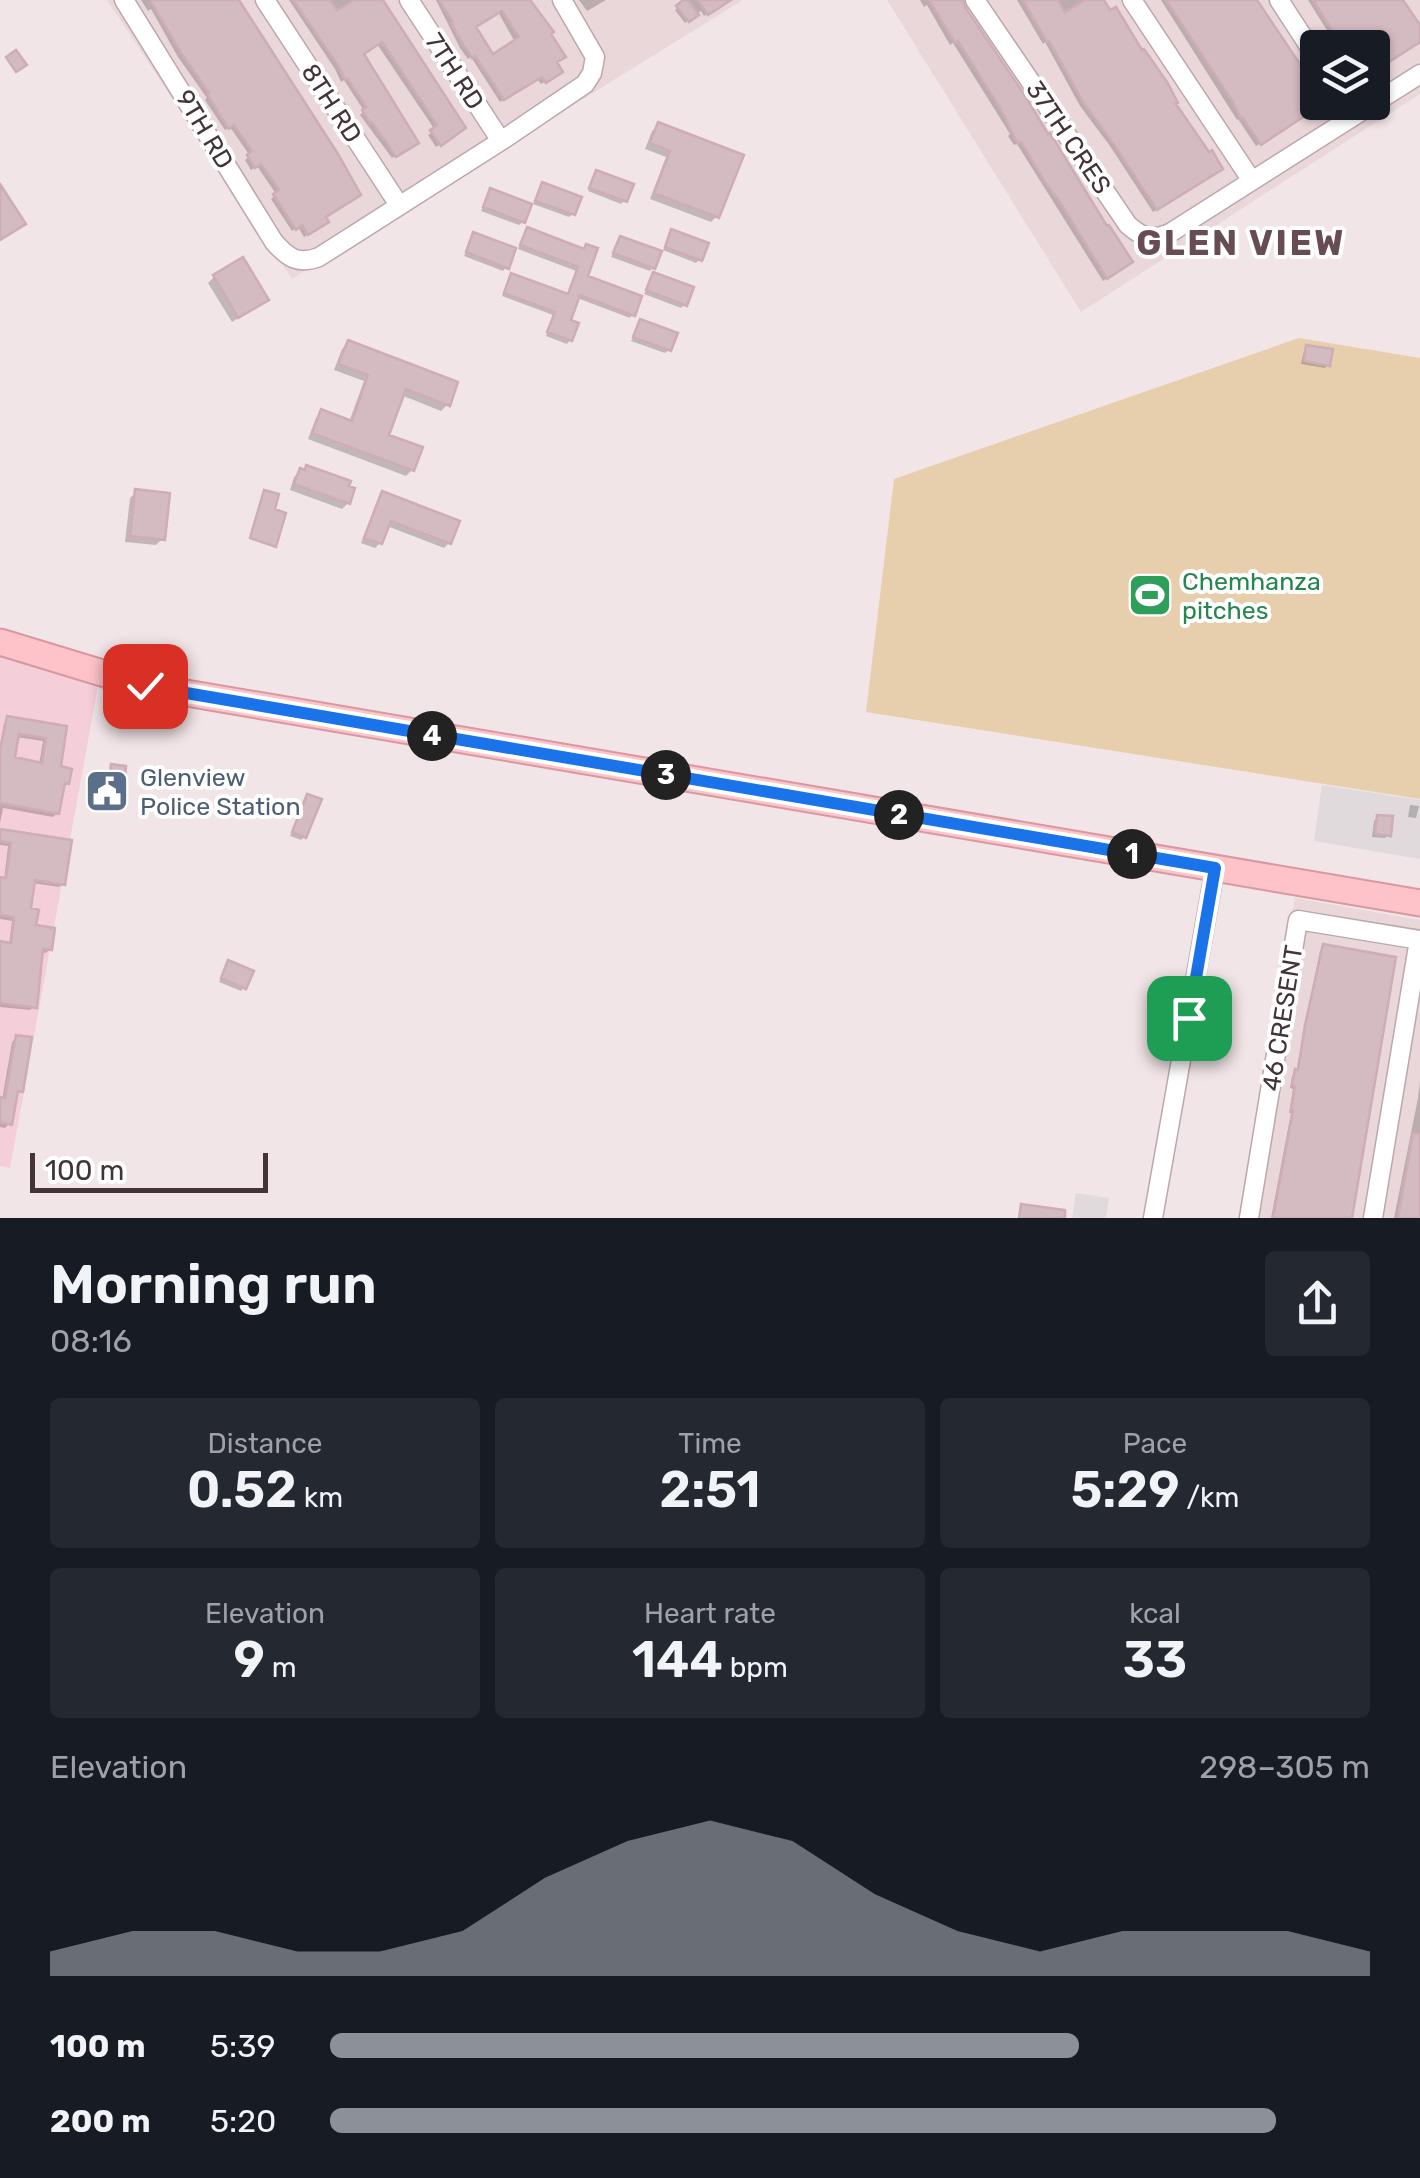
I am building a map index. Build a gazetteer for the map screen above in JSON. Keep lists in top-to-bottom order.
{
  "streets": {
    "street": [
      "7TH RD",
      "8TH RD",
      "9TH RD",
      "37TH CRES",
      "46 CRESENT"
    ]
  },
  "crossings": [
    ["8TH RD", "9TH RD"]
  ],
  "districts": ["GLEN VIEW"],
  "places": {
    "sports": ["Chemhanza pitches"],
    "public building": ["Glenview Police Station"]
  },
  "scale_bar": "100 m",
  "page": {
    "pins": [
      "4",
      "3",
      "2",
      "1"
    ],
    "scale": "100 m",
    "heading": ["Morning run", "08:16"],
    "stats": [
      ["Distance", "0.52 km"],
      ["Time", "2:51"],
      ["Pace", "5:29 /km"],
      ["Elevation", "9 m"],
      ["Heart rate", "144 bpm"],
      ["kcal", "33"]
    ],
    "chart": ["Elevation", "298–305 m"],
    "list": [
      {
        "name": "100 m",
        "note": "5:39"
      },
      {
        "name": "200 m",
        "note": "5:20"
      }
    ]
  }
}
